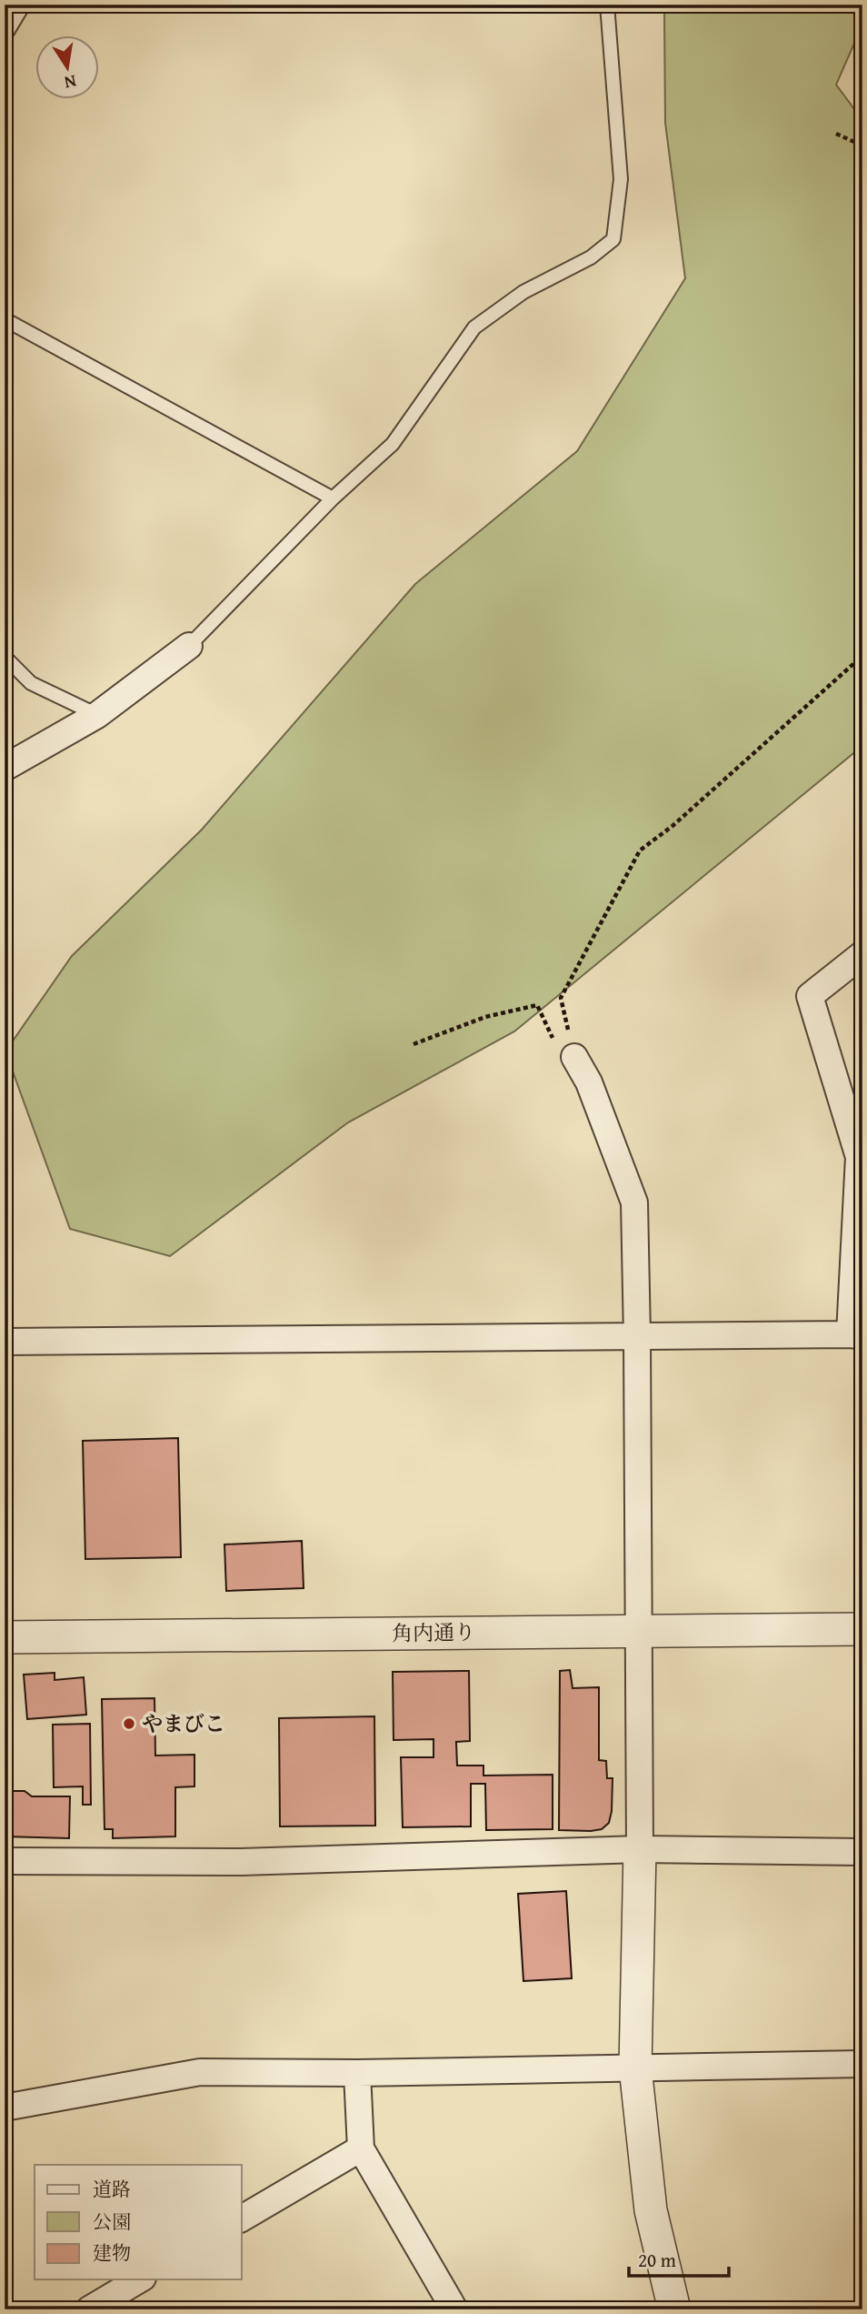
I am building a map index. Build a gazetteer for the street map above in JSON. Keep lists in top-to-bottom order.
{
  "streets": {
    "street": ["角内通り"]
  },
  "places": ["やまびこ"],
  "legend": ["道路", "公園", "建物"],
  "scale_bar": "20 m",
  "north": "bottom"
}
